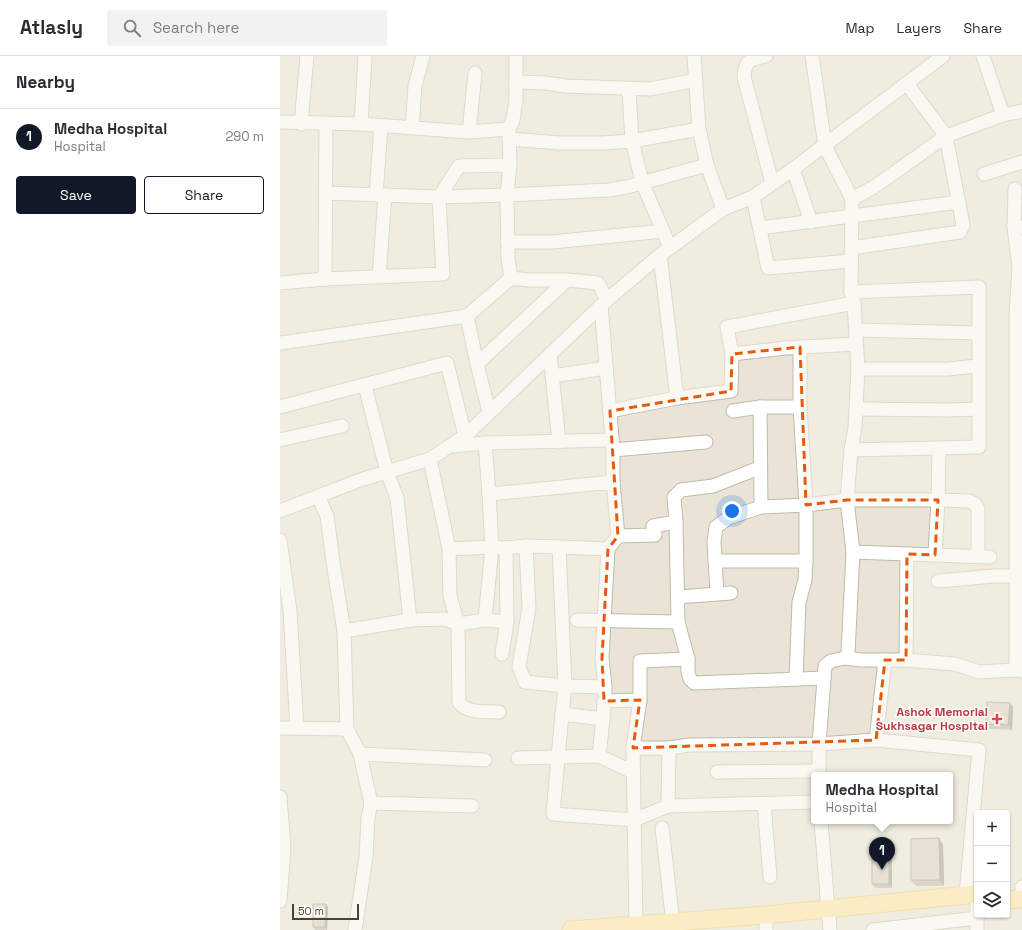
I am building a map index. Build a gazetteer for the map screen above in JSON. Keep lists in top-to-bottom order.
{
  "places": {
    "health": ["Ashok Memorial Sukhsagar Hospital"]
  },
  "scale_bar": "50 m",
  "page": {
    "header": "Atlasly",
    "search": "Search here",
    "nav": ["Map", "Layers", "Share"],
    "heading": "Nearby",
    "list": [
      {
        "mark": "1",
        "name": "Medha Hospital",
        "note": "Hospital",
        "value": "290 m"
      }
    ],
    "buttons": ["Save", "Share"],
    "popup": ["Medha Hospital", "Hospital"],
    "map_buttons": ["+", "−"],
    "pins": "1",
    "scale": "50 m"
  }
}
